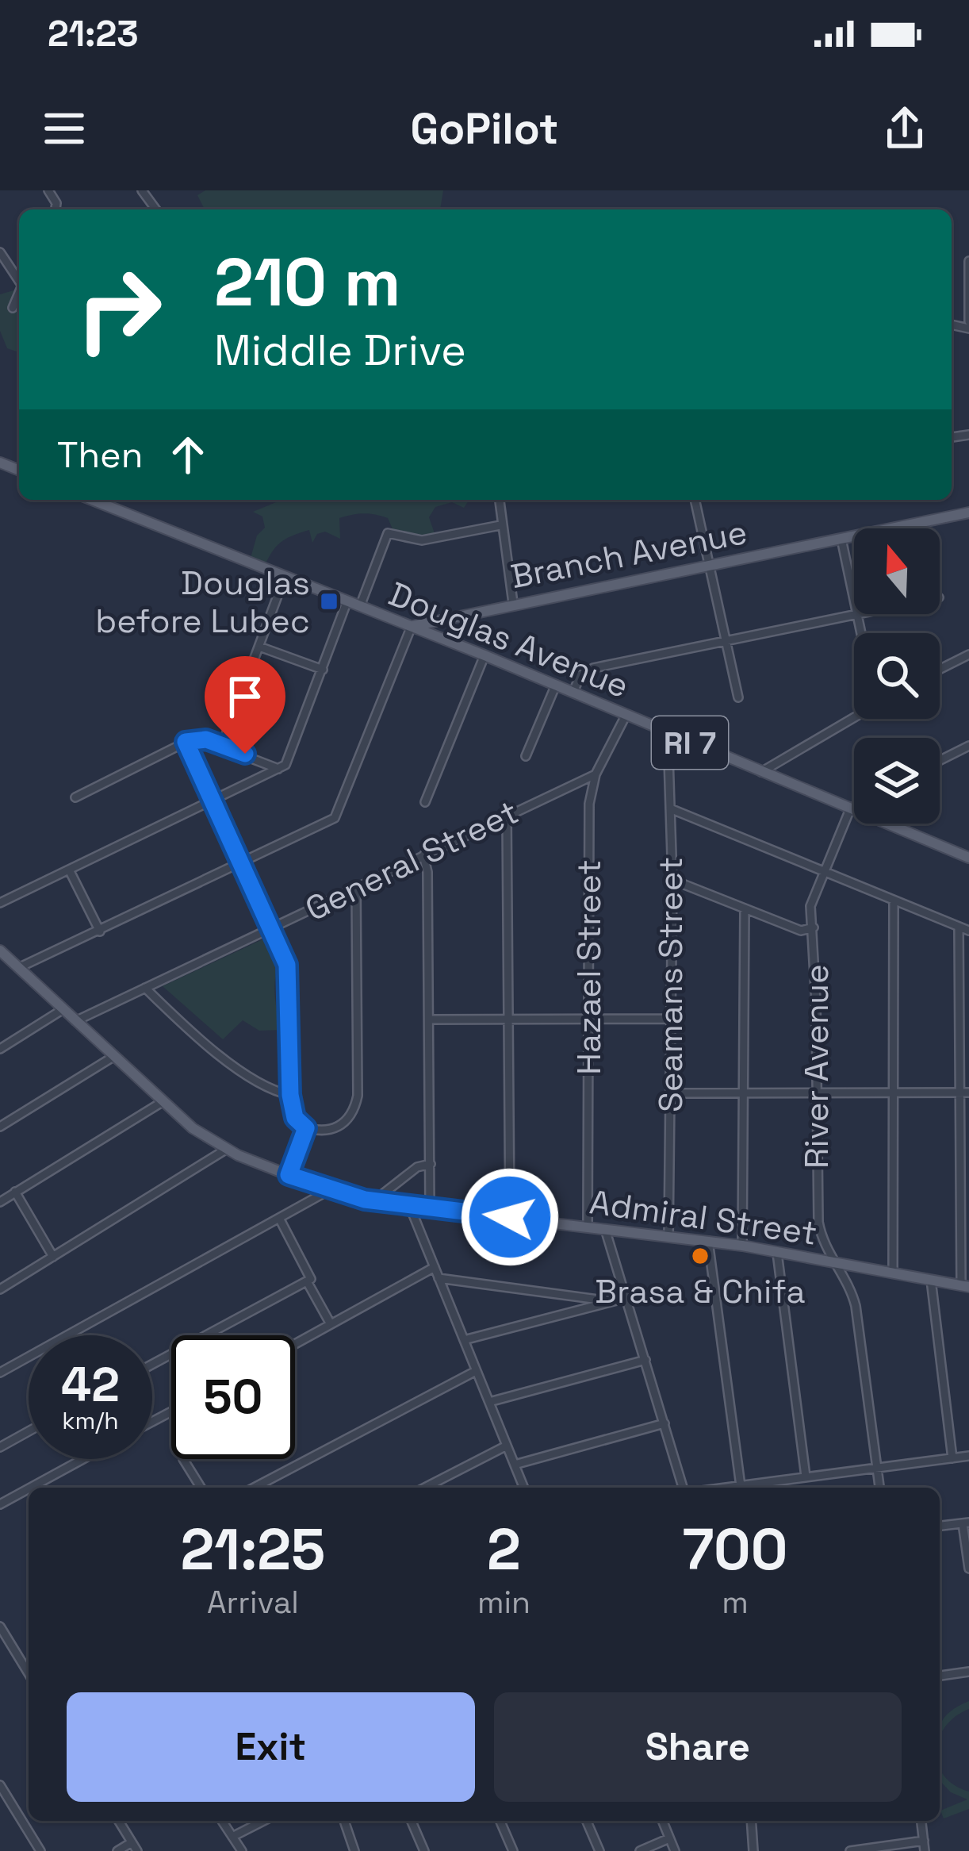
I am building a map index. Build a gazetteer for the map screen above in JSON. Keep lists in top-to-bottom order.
{
  "streets": {
    "main road": [
      "Branch Avenue",
      "Douglas Avenue",
      "RI 7",
      "Admiral Street"
    ],
    "street": [
      "General Street",
      "Hazael Street",
      "Seamans Street",
      "River Avenue"
    ]
  },
  "crossings": [
    ["Branch Avenue", "Douglas Avenue"],
    ["Douglas Avenue", "Hazael Street"],
    ["Douglas Avenue", "Seamans Street"],
    ["Douglas Avenue", "River Avenue"],
    ["General Street", "Hazael Street"],
    ["General Street", "Admiral Street"],
    ["Hazael Street", "Admiral Street"],
    ["Seamans Street", "Admiral Street"],
    ["River Avenue", "Admiral Street"]
  ],
  "places": {
    "transit": ["Douglas before Lubec"],
    "other": ["Brasa & Chifa"]
  },
  "north": "top",
  "page": {
    "status": "21:23",
    "header": "GoPilot",
    "turn": ["210 m", "Middle Drive"],
    "then": "Then",
    "speed": "42 km/h",
    "limit": "50",
    "eta": [
      "21:25",
      "Arrival",
      "2",
      "min",
      "700",
      "m"
    ],
    "buttons": ["Exit", "Share"]
  }
}
